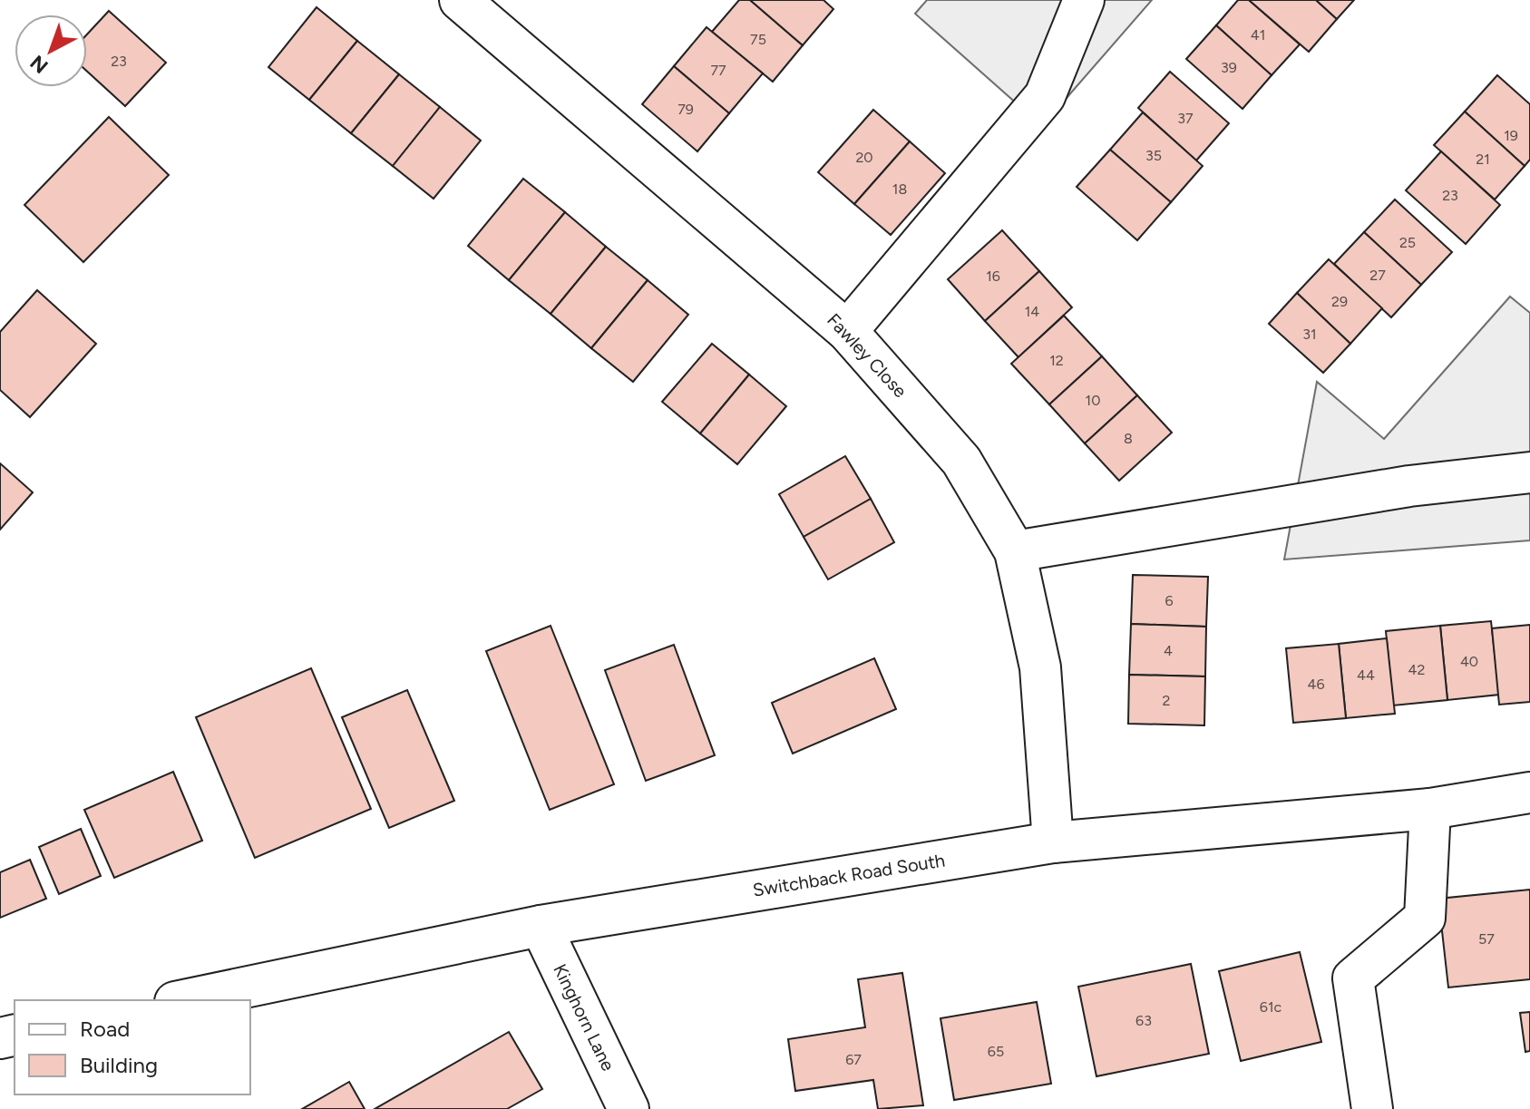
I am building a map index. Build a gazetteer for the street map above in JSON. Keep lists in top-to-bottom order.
{
  "streets": {
    "street": ["Fawley Close", "Switchback Road South", "Kinghorn Lane"]
  },
  "crossings": [
    ["Fawley Close", "Switchback Road South"],
    ["Switchback Road South", "Kinghorn Lane"]
  ],
  "house_numbers": [
    "41",
    "75",
    "23",
    "39",
    "77",
    "79",
    "37",
    "19",
    "35",
    "20",
    "21",
    "18",
    "23",
    "25",
    "27",
    "16",
    "29",
    "14",
    "31",
    "12",
    "10",
    "8",
    "6",
    "4",
    "40",
    "42",
    "44",
    "46",
    "2",
    "57",
    "61c",
    "63",
    "65",
    "67"
  ],
  "legend": ["Road", "Building"],
  "north": "bottom left"
}
